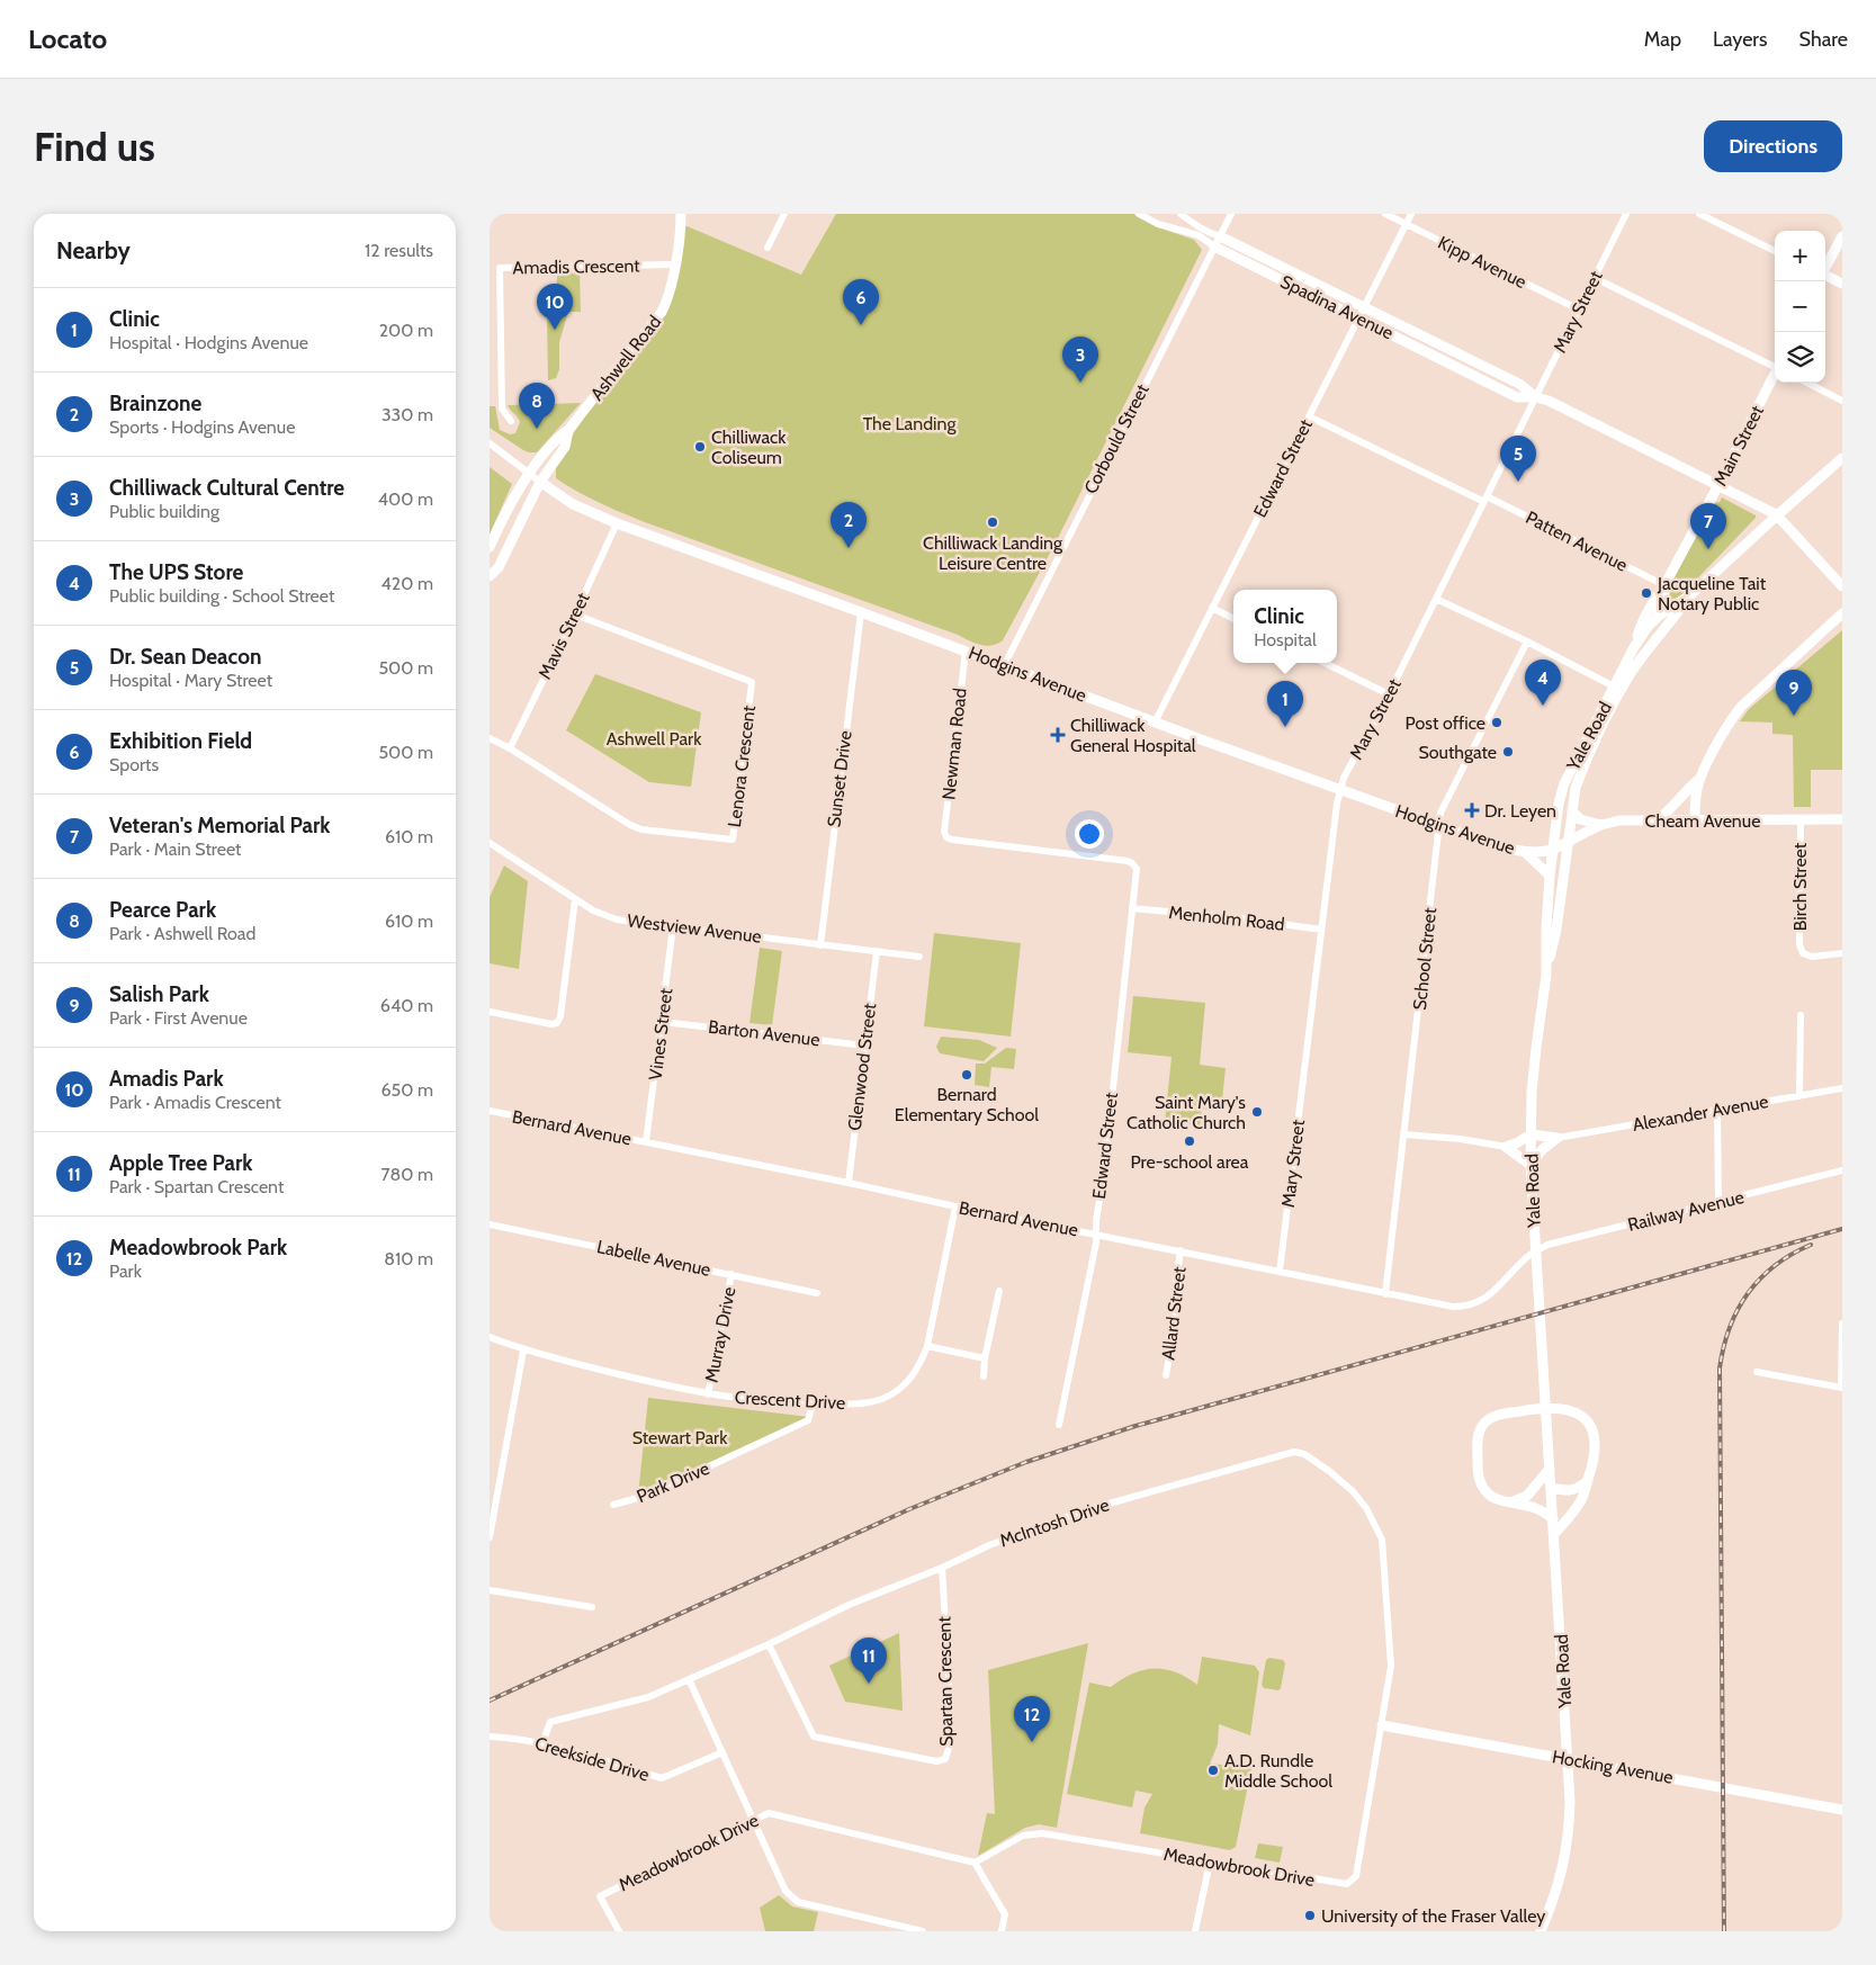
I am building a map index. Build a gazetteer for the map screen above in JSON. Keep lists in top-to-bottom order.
{
  "streets": {
    "street": [
      "Kipp Avenue",
      "Amadis Crescent",
      "Spadina Avenue",
      "Mary Street",
      "Ashwell Road",
      "Corbould Street",
      "Main Street",
      "Edward Street",
      "Patten Avenue",
      "Mavis Street",
      "Hodgins Avenue",
      "Yale Road",
      "Newman Road",
      "Lenora Crescent",
      "Sunset Drive",
      "Cheam Avenue",
      "Birch Street",
      "Menholm Road",
      "Westview Avenue",
      "School Street",
      "Barton Avenue",
      "Vines Street",
      "Glenwood Street",
      "Alexander Avenue",
      "Bernard Avenue",
      "Railway Avenue",
      "Labelle Avenue",
      "Allard Street",
      "Murray Drive",
      "Crescent Drive",
      "Park Drive",
      "McIntosh Drive",
      "Spartan Crescent",
      "Creekside Drive",
      "Hocking Avenue",
      "Meadowbrook Drive"
    ]
  },
  "crossings": [
    ["Kipp Avenue", "Mary Street"],
    ["Kipp Avenue", "Edward Street"],
    ["Amadis Crescent", "Ashwell Road"],
    ["Spadina Avenue", "Mary Street"],
    ["Spadina Avenue", "Corbould Street"],
    ["Spadina Avenue", "Main Street"],
    ["Spadina Avenue", "Edward Street"],
    ["Spadina Avenue", "Yale Road"],
    ["Mary Street", "Patten Avenue"],
    ["Mary Street", "Hodgins Avenue"],
    ["Mary Street", "Menholm Road"],
    ["Mary Street", "Bernard Avenue"],
    ["Ashwell Road", "Hodgins Avenue"],
    ["Corbould Street", "Hodgins Avenue"],
    ["Main Street", "Patten Avenue"],
    ["Main Street", "Yale Road"],
    ["Edward Street", "Patten Avenue"],
    ["Edward Street", "Hodgins Avenue"],
    ["Edward Street", "Newman Road"],
    ["Edward Street", "Menholm Road"],
    ["Edward Street", "Bernard Avenue"],
    ["Mavis Street", "Hodgins Avenue"],
    ["Mavis Street", "Lenora Crescent"],
    ["Hodgins Avenue", "Yale Road"],
    ["Hodgins Avenue", "Newman Road"],
    ["Hodgins Avenue", "Sunset Drive"],
    ["Hodgins Avenue", "Cheam Avenue"],
    ["Hodgins Avenue", "School Street"],
    ["Yale Road", "Cheam Avenue"],
    ["Yale Road", "Hocking Avenue"],
    ["Sunset Drive", "Westview Avenue"],
    ["Cheam Avenue", "Birch Street"],
    ["Westview Avenue", "Vines Street"],
    ["Westview Avenue", "Glenwood Street"],
    ["School Street", "Bernard Avenue"],
    ["Barton Avenue", "Vines Street"],
    ["Barton Avenue", "Glenwood Street"],
    ["Vines Street", "Bernard Avenue"],
    ["Glenwood Street", "Bernard Avenue"],
    ["Bernard Avenue", "Railway Avenue"],
    ["Bernard Avenue", "Allard Street"],
    ["Bernard Avenue", "Crescent Drive"],
    ["Labelle Avenue", "Murray Drive"],
    ["Murray Drive", "Crescent Drive"],
    ["Crescent Drive", "Park Drive"],
    ["McIntosh Drive", "Spartan Crescent"],
    ["McIntosh Drive", "Creekside Drive"],
    ["McIntosh Drive", "Hocking Avenue"],
    ["McIntosh Drive", "Meadowbrook Drive"],
    ["Hocking Avenue", "Meadowbrook Drive"]
  ],
  "parks": ["The Landing", "Ashwell Park", "Stewart Park"],
  "places": {
    "other": [
      "Chilliwack Coliseum",
      "Chilliwack Landing Leisure Centre",
      "Jacqueline Tait Notary Public",
      "Post office",
      "Southgate",
      "Bernard Elementary School",
      "Saint Mary's Catholic Church",
      "Pre-school area",
      "A.D. Rundle Middle School",
      "University of the Fraser Valley"
    ],
    "health": ["Chilliwack General Hospital", "Dr. Leyen"]
  },
  "page": {
    "header": "Locato",
    "nav": ["Map", "Layers", "Share"],
    "buttons": "Directions",
    "title": "Find us",
    "heading": ["Nearby", "12 results"],
    "map_buttons": ["+", "−"],
    "pins": [
      "6",
      "10",
      "3",
      "8",
      "5",
      "2",
      "7",
      "4",
      "9",
      "1",
      "11",
      "12"
    ],
    "list": [
      {
        "mark": "1",
        "name": "Clinic",
        "note": "Hospital · Hodgins Avenue",
        "value": "200 m"
      },
      {
        "mark": "2",
        "name": "Brainzone",
        "note": "Sports · Hodgins Avenue",
        "value": "330 m"
      },
      {
        "mark": "3",
        "name": "Chilliwack Cultural Centre",
        "note": "Public building",
        "value": "400 m"
      },
      {
        "mark": "4",
        "name": "The UPS Store",
        "note": "Public building · School Street",
        "value": "420 m"
      },
      {
        "mark": "5",
        "name": "Dr. Sean Deacon",
        "note": "Hospital · Mary Street",
        "value": "500 m"
      },
      {
        "mark": "6",
        "name": "Exhibition Field",
        "note": "Sports",
        "value": "500 m"
      },
      {
        "mark": "7",
        "name": "Veteran's Memorial Park",
        "note": "Park · Main Street",
        "value": "610 m"
      },
      {
        "mark": "8",
        "name": "Pearce Park",
        "note": "Park · Ashwell Road",
        "value": "610 m"
      },
      {
        "mark": "9",
        "name": "Salish Park",
        "note": "Park · First Avenue",
        "value": "640 m"
      },
      {
        "mark": "10",
        "name": "Amadis Park",
        "note": "Park · Amadis Crescent",
        "value": "650 m"
      },
      {
        "mark": "11",
        "name": "Apple Tree Park",
        "note": "Park · Spartan Crescent",
        "value": "780 m"
      },
      {
        "mark": "12",
        "name": "Meadowbrook Park",
        "note": "Park",
        "value": "810 m"
      }
    ],
    "popup": ["Clinic", "Hospital"]
  }
}
